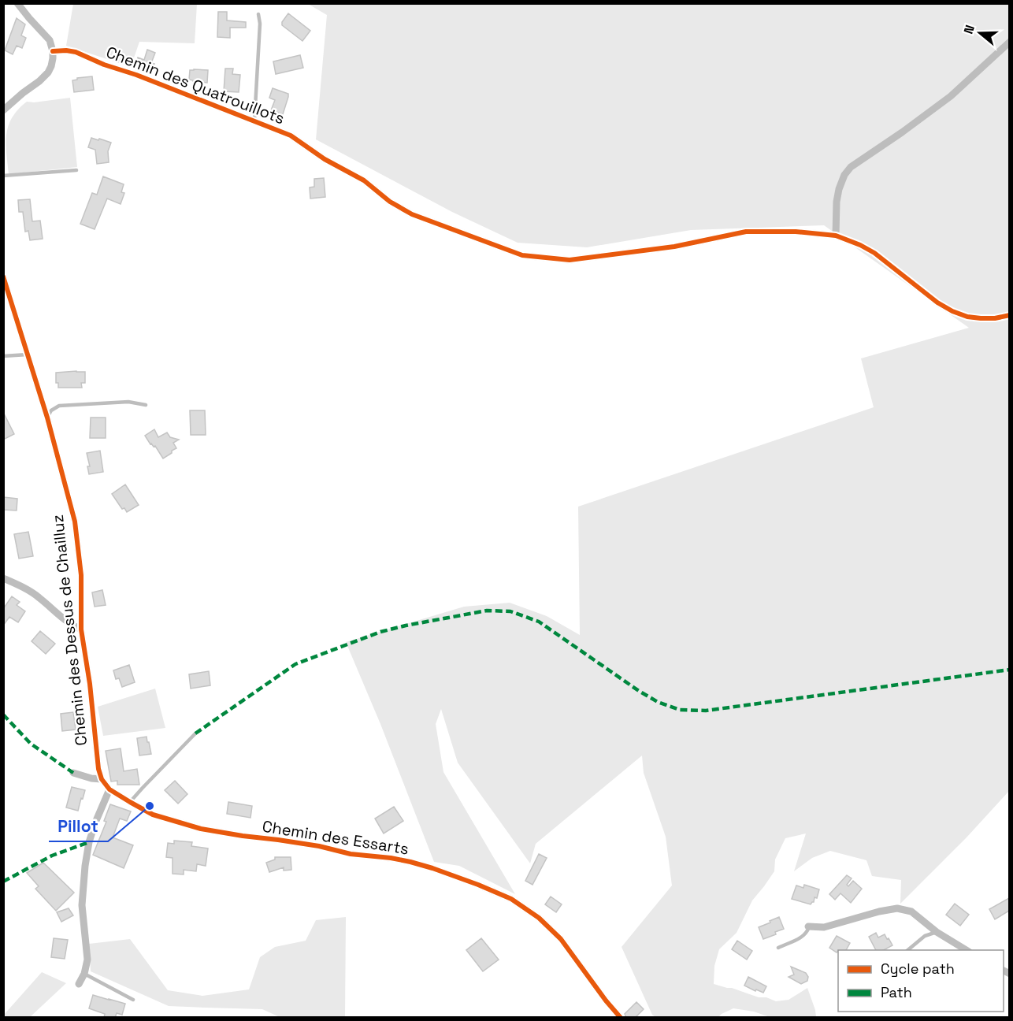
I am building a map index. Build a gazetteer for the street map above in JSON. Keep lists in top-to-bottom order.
{
  "streets": {
    "street": ["Chemin des Quatrouillots", "Chemin des Dessus de Chailluz", "Chemin des Essarts"]
  },
  "crossings": [
    ["Chemin des Dessus de Chailluz", "Chemin des Essarts"]
  ],
  "places": ["Pillot"],
  "legend": ["Cycle path", "Path"],
  "north": "left"
}
